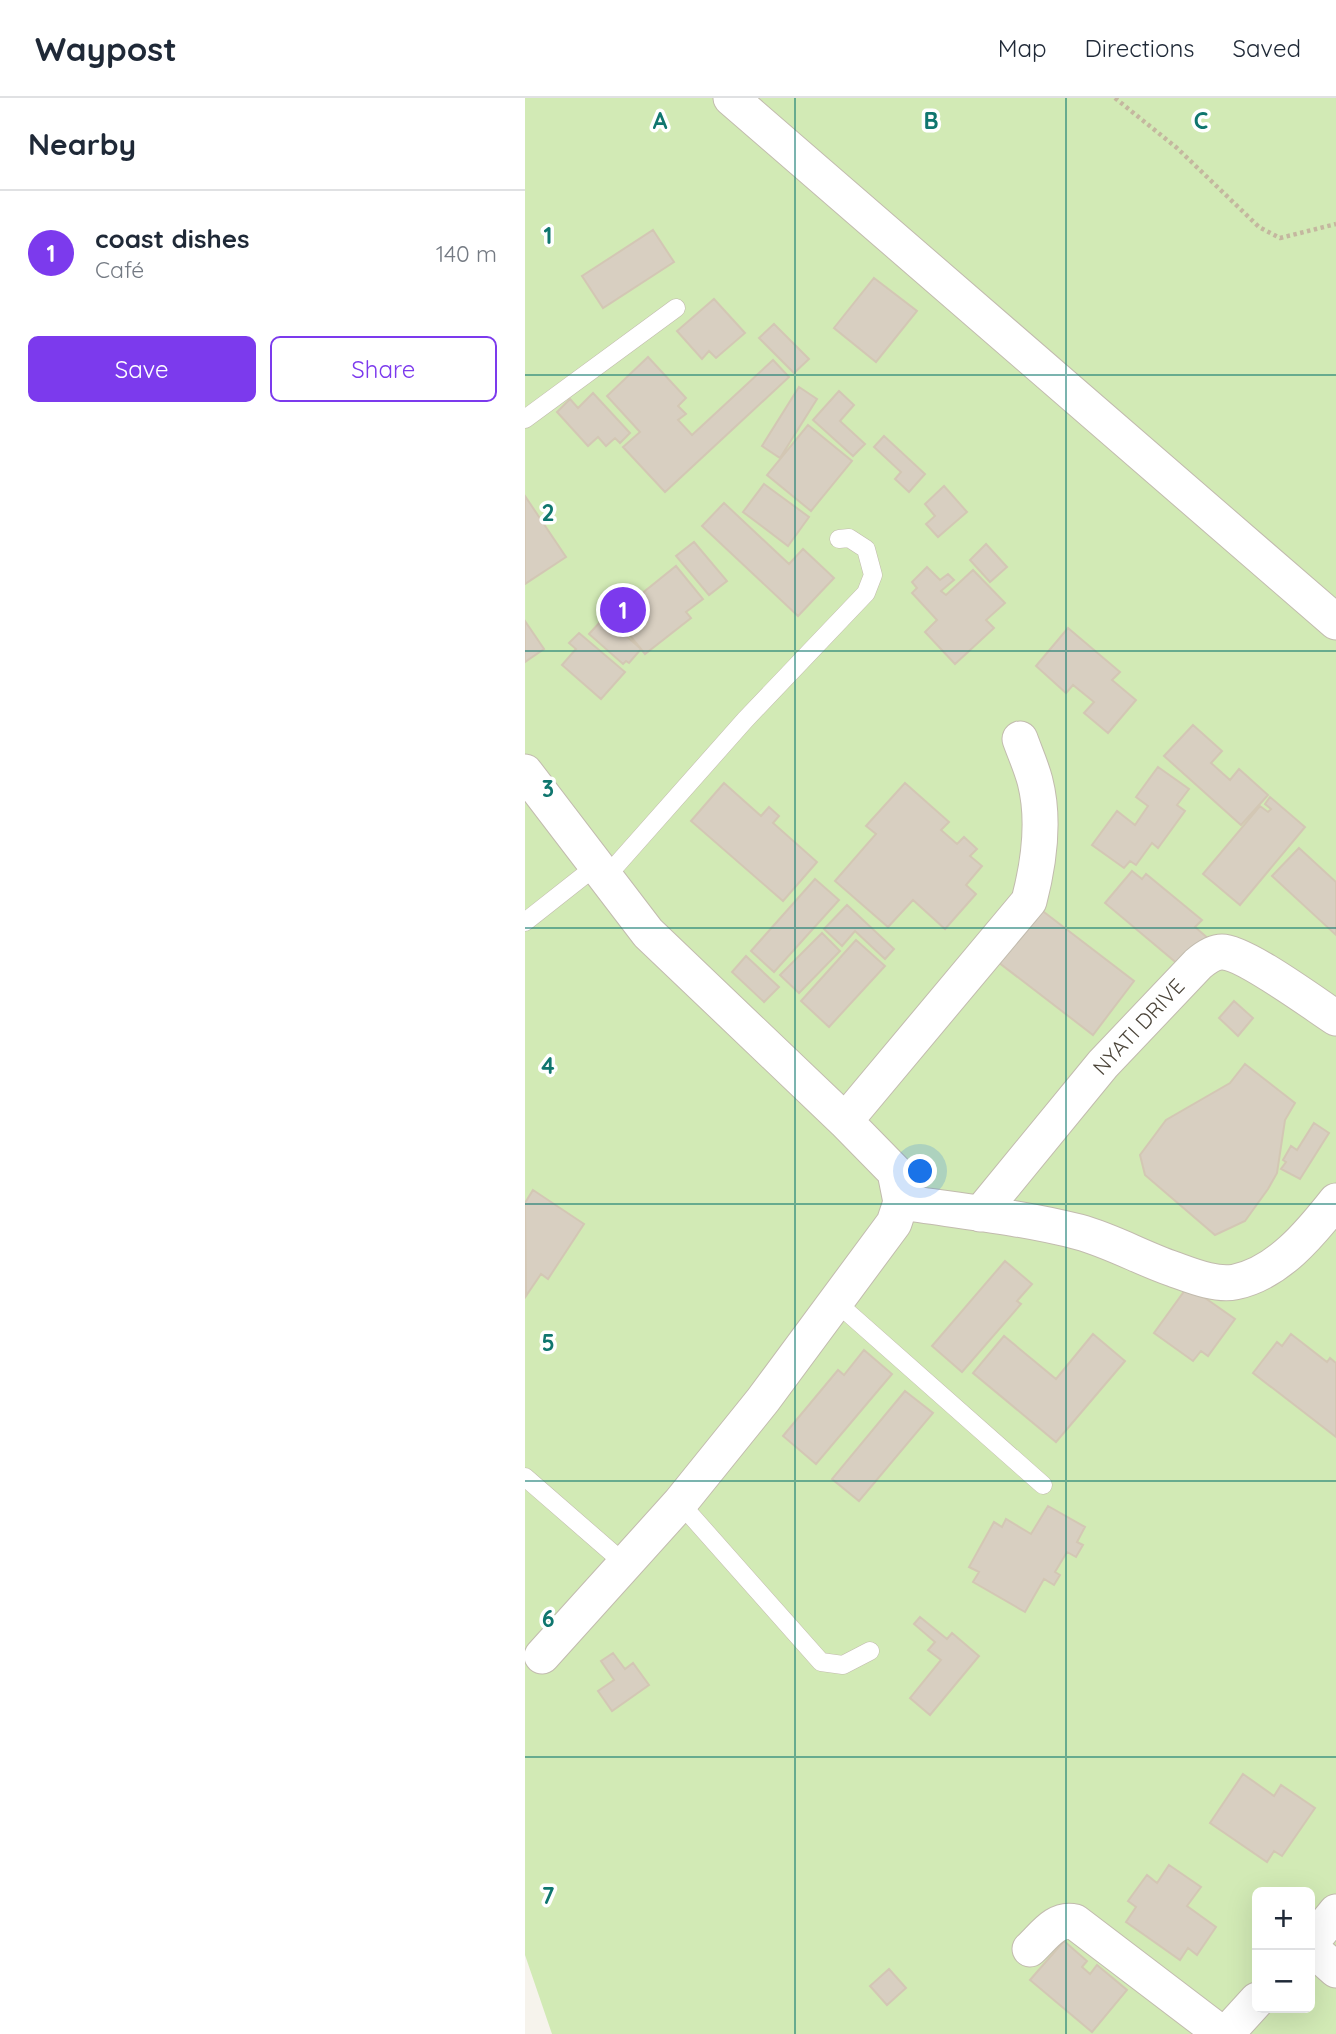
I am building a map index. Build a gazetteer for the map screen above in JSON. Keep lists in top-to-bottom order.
{
  "streets": {
    "street": ["NYATI DRIVE"]
  },
  "page": {
    "header": "Waypost",
    "nav": ["Map", "Directions", "Saved"],
    "heading": "Nearby",
    "list": [
      {
        "mark": "1",
        "name": "coast dishes",
        "note": "Café",
        "value": "140 m"
      }
    ],
    "buttons": ["Save", "Share"],
    "pins": "1",
    "map_buttons": ["+", "−"]
  },
  "grid": {
    "columns": ["A", "B", "C"],
    "rows": [
      "1",
      "2",
      "3",
      "4",
      "5",
      "6",
      "7"
    ]
  }
}
